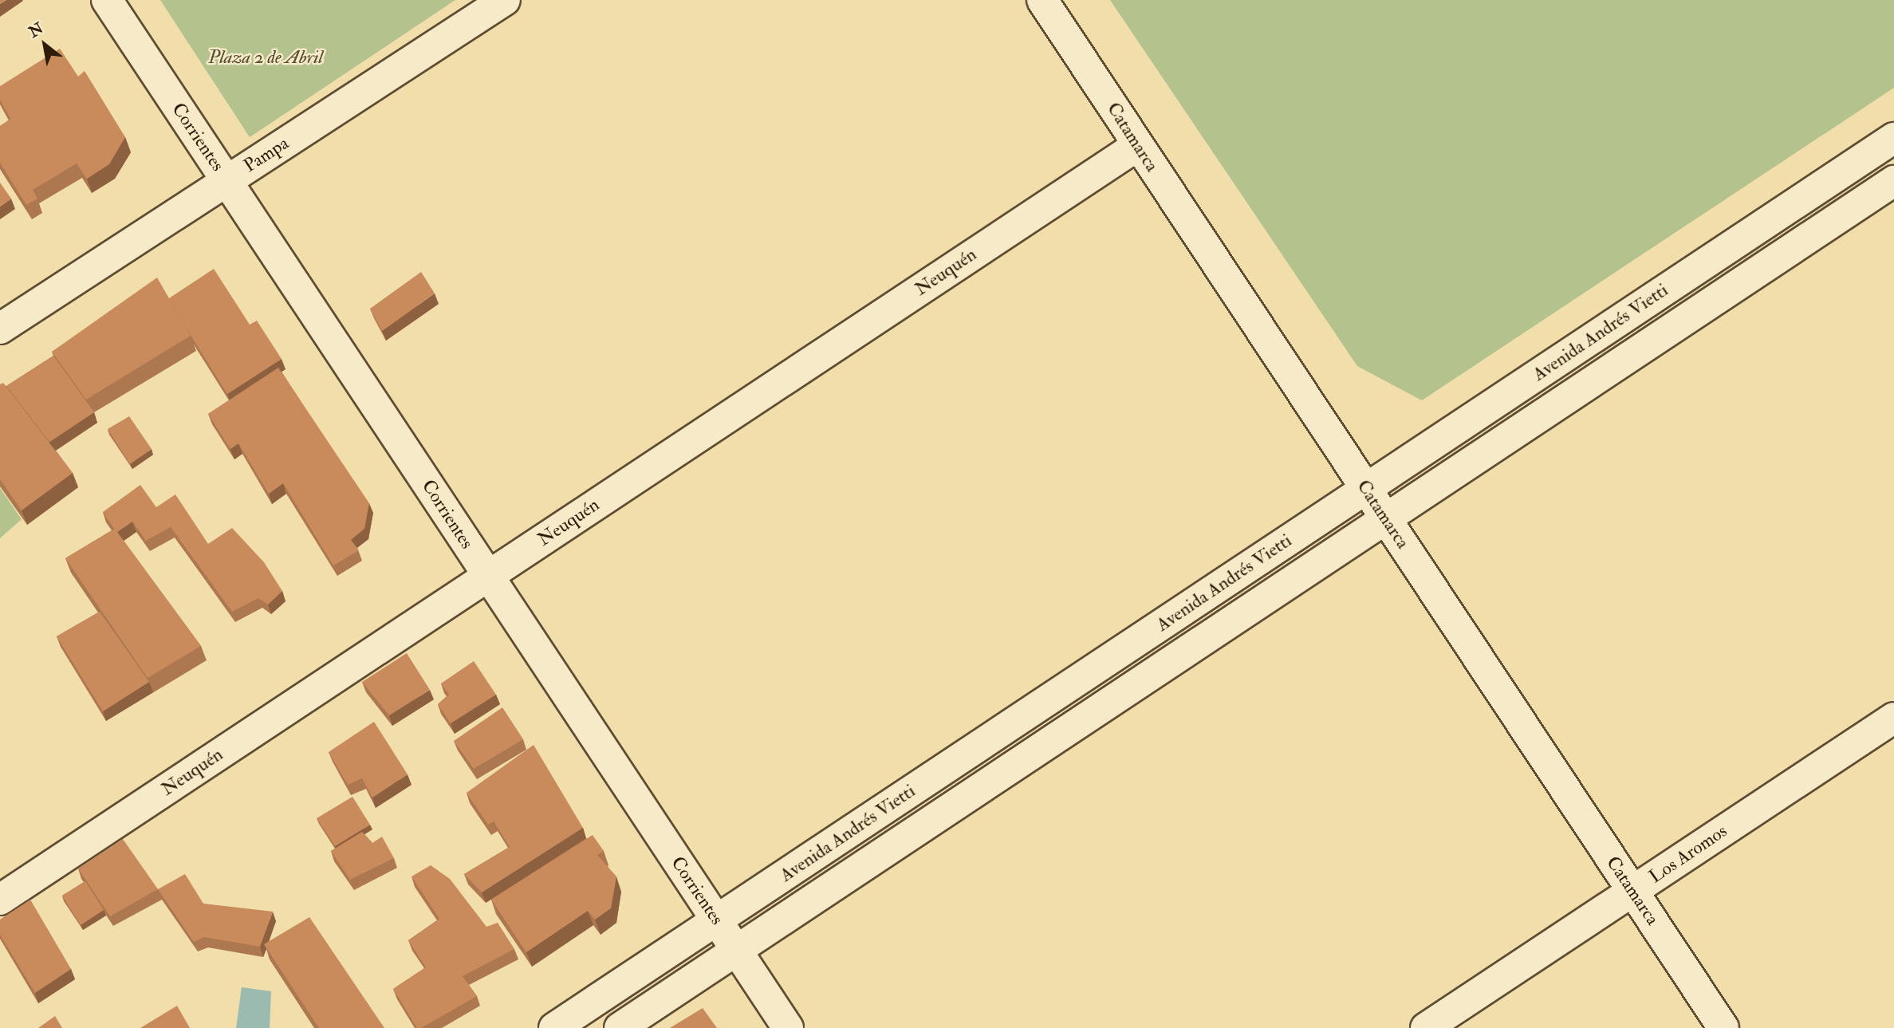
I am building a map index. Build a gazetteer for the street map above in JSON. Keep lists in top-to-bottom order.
{
  "streets": {
    "street": [
      "Corrientes",
      "Catamarca",
      "Pampa",
      "Neuquén",
      "Avenida Andrés Vietti",
      "Los Aromos"
    ]
  },
  "crossings": [
    ["Corrientes", "Pampa"],
    ["Corrientes", "Neuquén"],
    ["Corrientes", "Avenida Andrés Vietti"],
    ["Catamarca", "Neuquén"],
    ["Catamarca", "Avenida Andrés Vietti"],
    ["Catamarca", "Los Aromos"]
  ],
  "parks": ["Plaza 2 de Abril"],
  "north": "top left"
}
